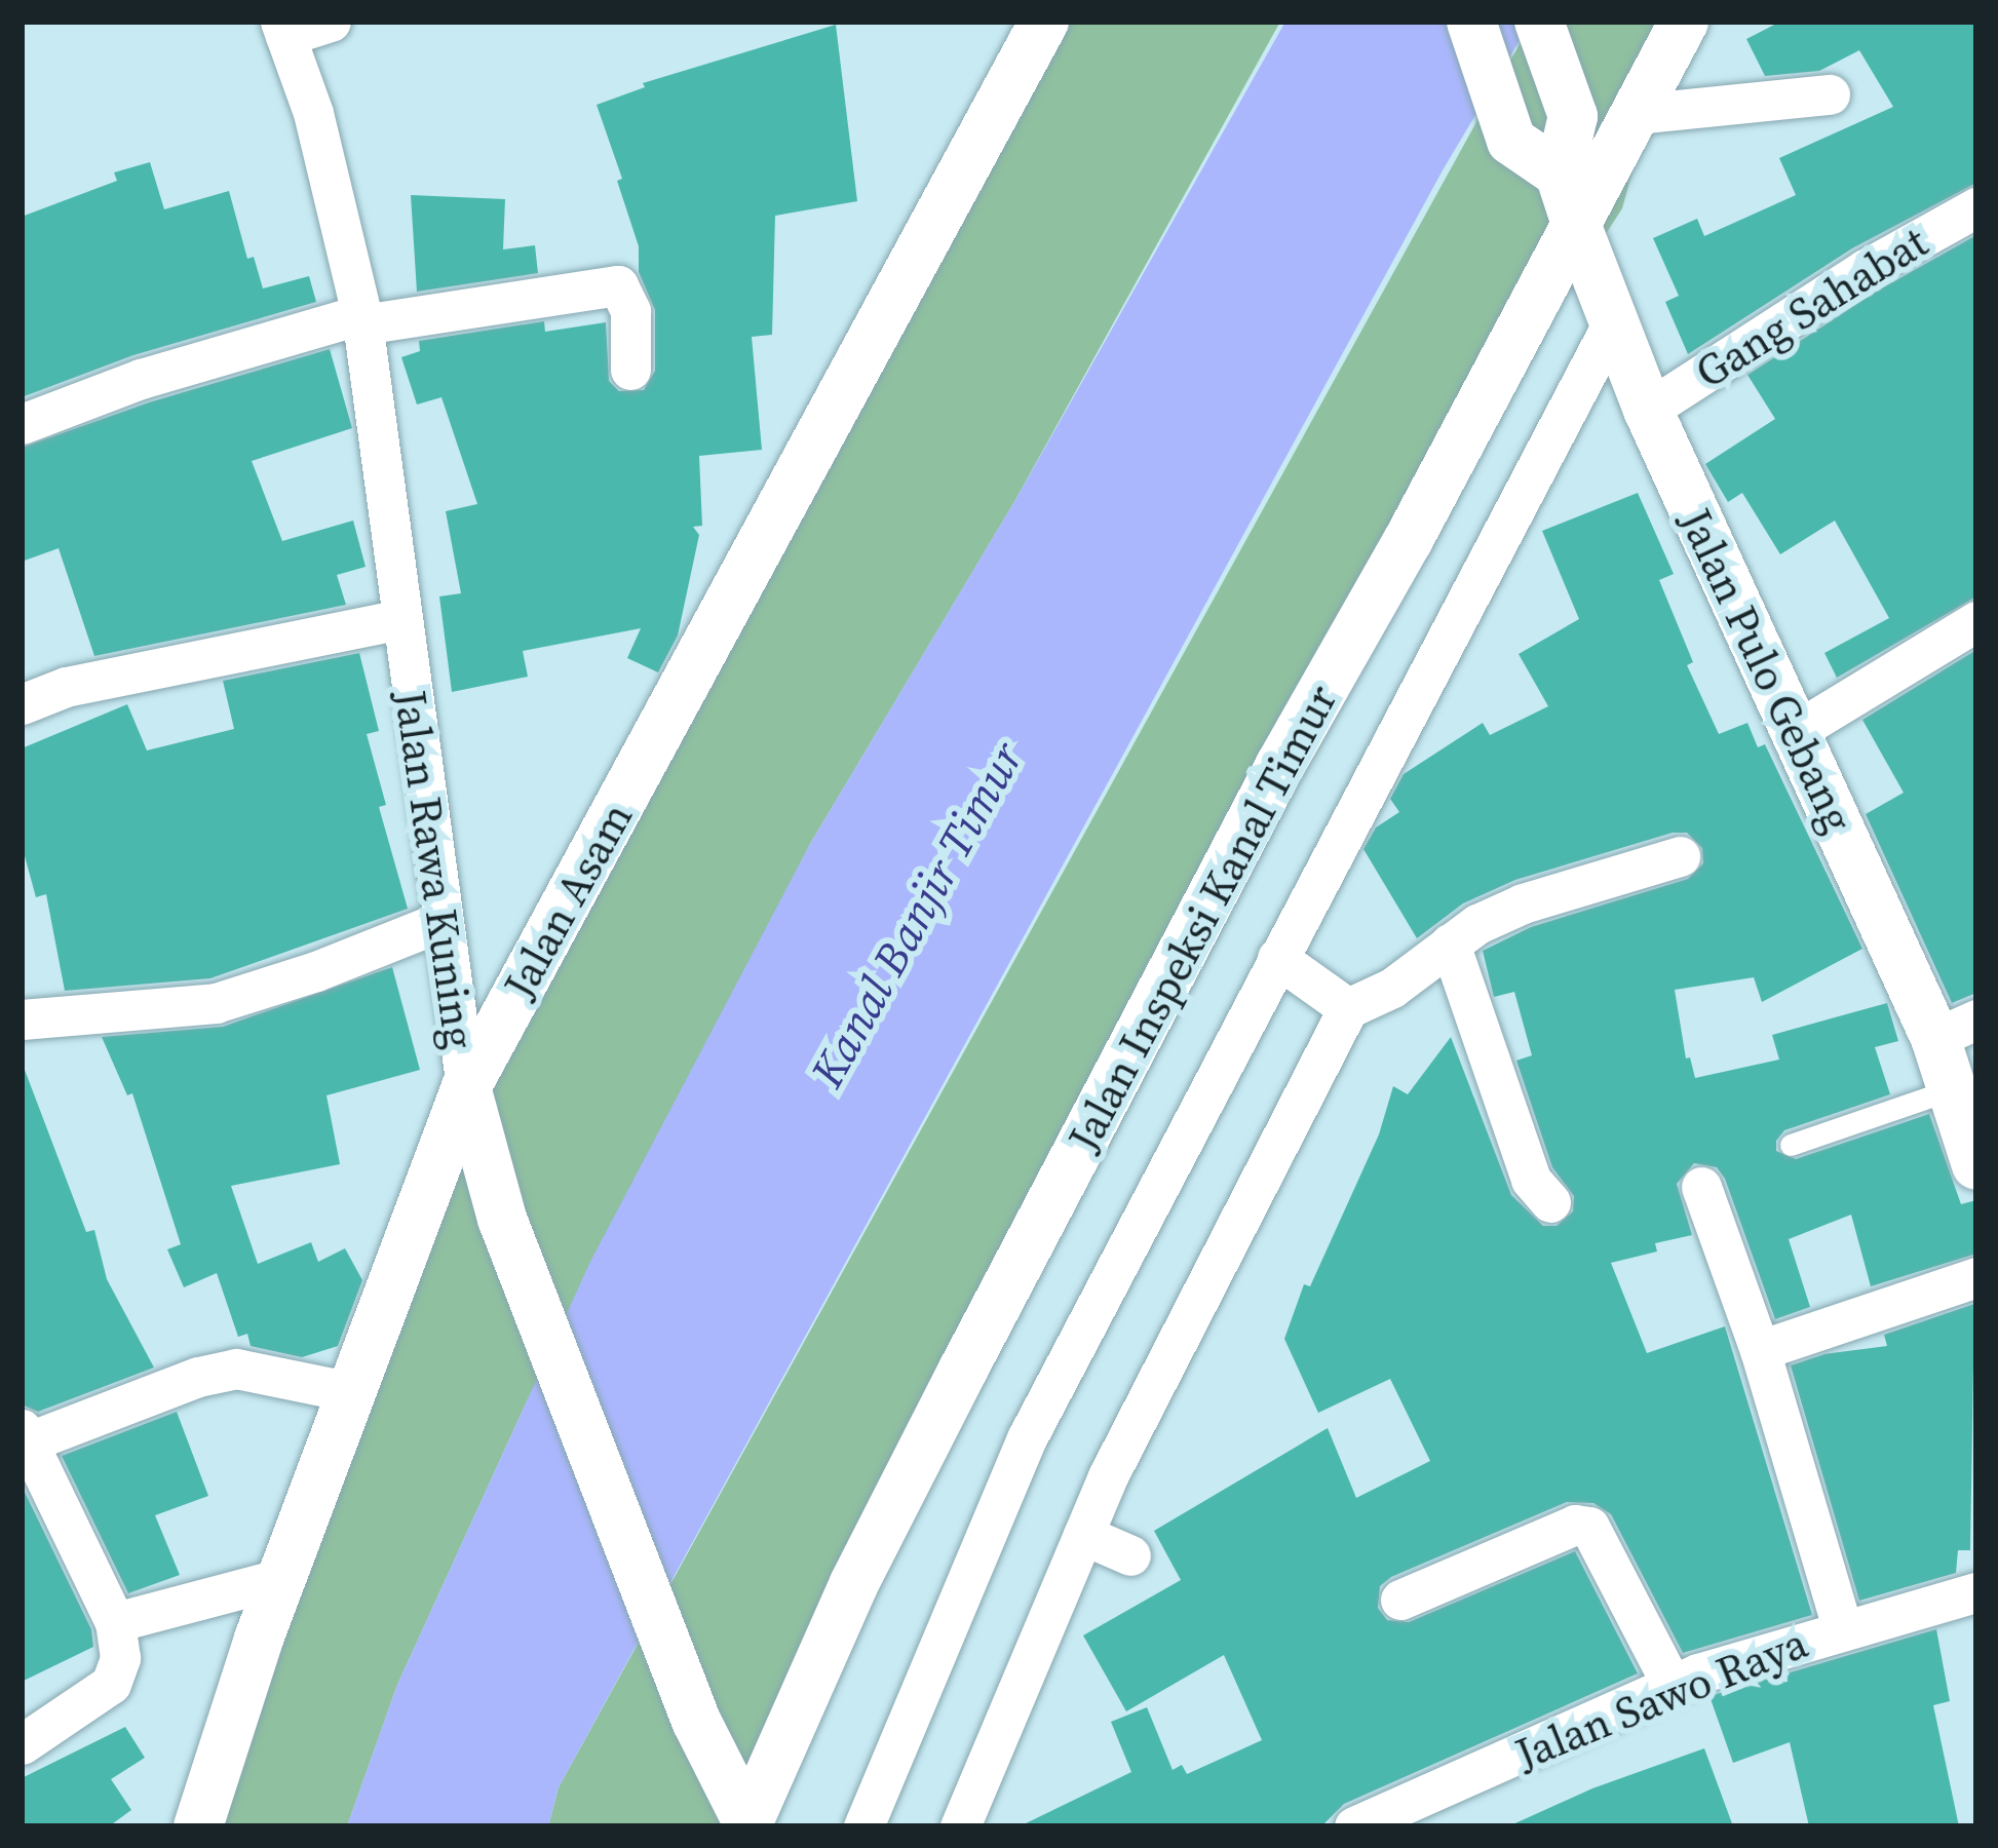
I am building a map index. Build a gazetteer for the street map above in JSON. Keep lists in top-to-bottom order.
{
  "streets": {
    "street": [
      "Gang Sahabat",
      "Jalan Pulo Gebang",
      "Jalan Rawa Kuning",
      "Jalan Asam",
      "Jalan Inspeksi Kanal Timur",
      "Jalan Sawo Raya"
    ]
  },
  "crossings": [
    ["Gang Sahabat", "Jalan Pulo Gebang"],
    ["Jalan Pulo Gebang", "Jalan Inspeksi Kanal Timur"],
    ["Jalan Rawa Kuning", "Jalan Asam"],
    ["Jalan Rawa Kuning", "Jalan Inspeksi Kanal Timur"]
  ],
  "water": ["Kanal Banjir Timur"]
}
